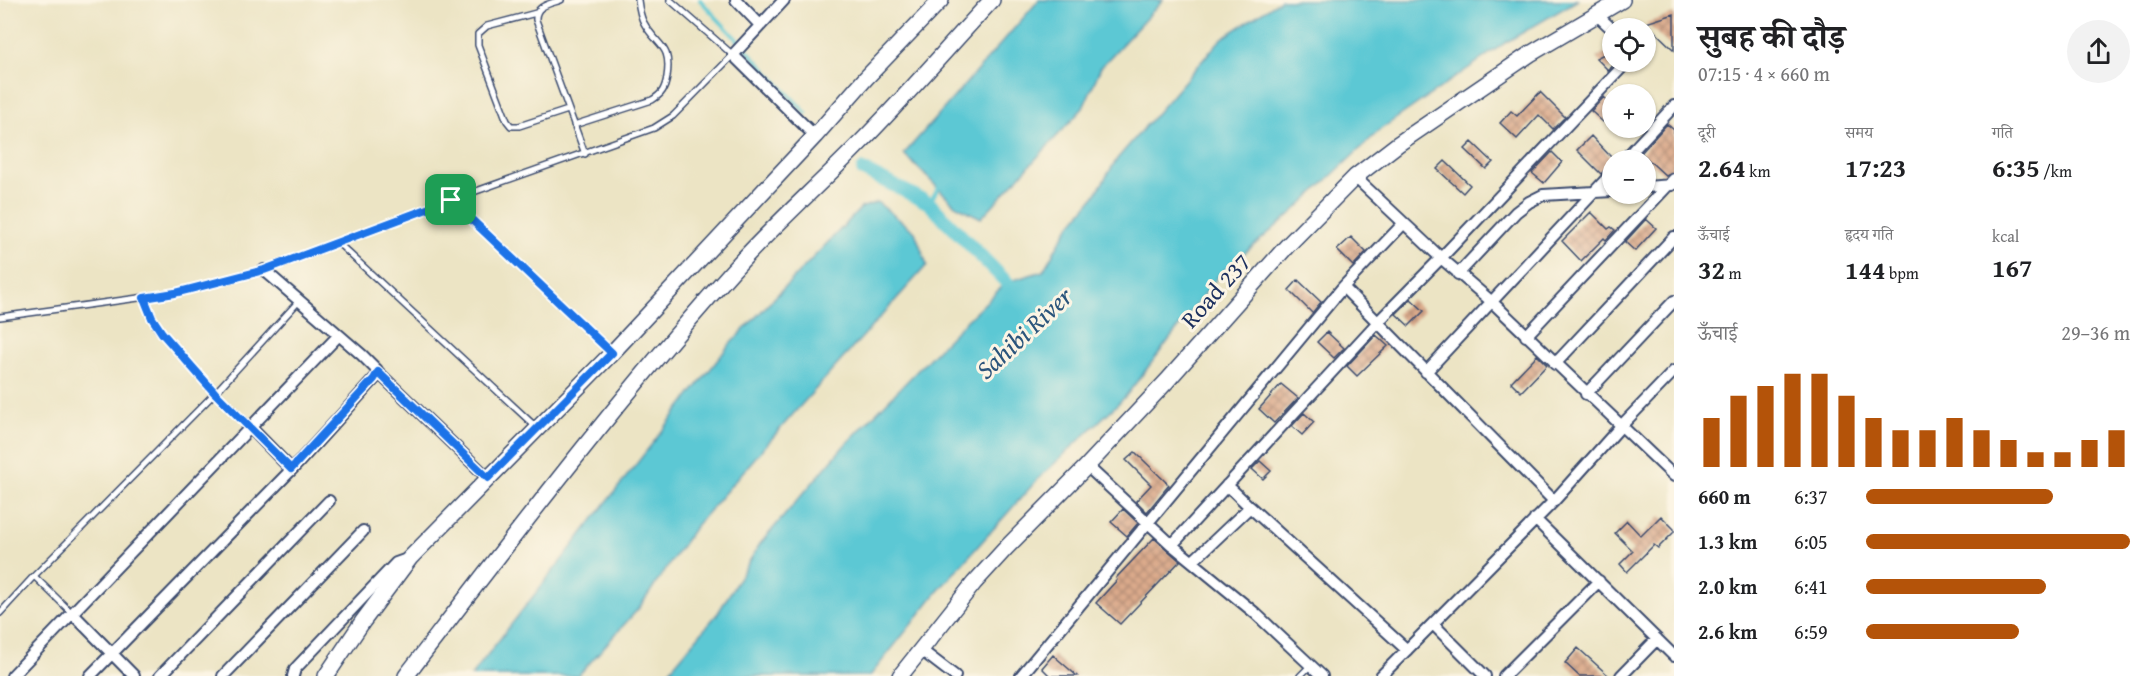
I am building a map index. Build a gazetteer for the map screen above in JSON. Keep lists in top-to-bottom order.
{
  "streets": {
    "street": ["Road 237"]
  },
  "water": ["Sahibi River"],
  "page": {
    "heading": ["सुबह की दौड़", "07:15 · 4 × 660 m"],
    "map_buttons": ["+", "−"],
    "stats": [
      ["दूरी", "2.64 km"],
      ["समय", "17:23"],
      ["गति", "6:35 /km"],
      ["ऊँचाई", "32 m"],
      ["हृदय गति", "144 bpm"],
      ["kcal", "167"]
    ],
    "chart": ["ऊँचाई", "29–36 m"],
    "list": [
      {
        "name": "660 m",
        "note": "6:37"
      },
      {
        "name": "1.3 km",
        "note": "6:05"
      },
      {
        "name": "2.0 km",
        "note": "6:41"
      },
      {
        "name": "2.6 km",
        "note": "6:59"
      }
    ]
  }
}
